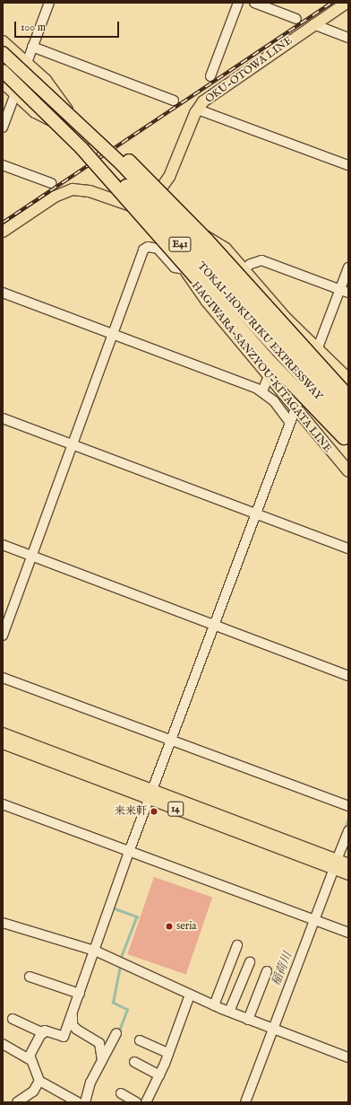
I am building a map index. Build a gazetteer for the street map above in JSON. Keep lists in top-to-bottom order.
{
  "streets": {
    "highway": ["E41", "TOKAI-HOKURIKU EXPRESSWAY"],
    "main road": ["OKU-OTOWA LINE", "HAGIWARA-SANZYOU-KITAGATA LINE", "14"]
  },
  "crossings": [
    ["OKU-OTOWA LINE", "HAGIWARA-SANZYOU-KITAGATA LINE"]
  ],
  "water": ["稲荷川"],
  "places": ["来来軒", "seria"],
  "scale_bar": "100 m"
}
